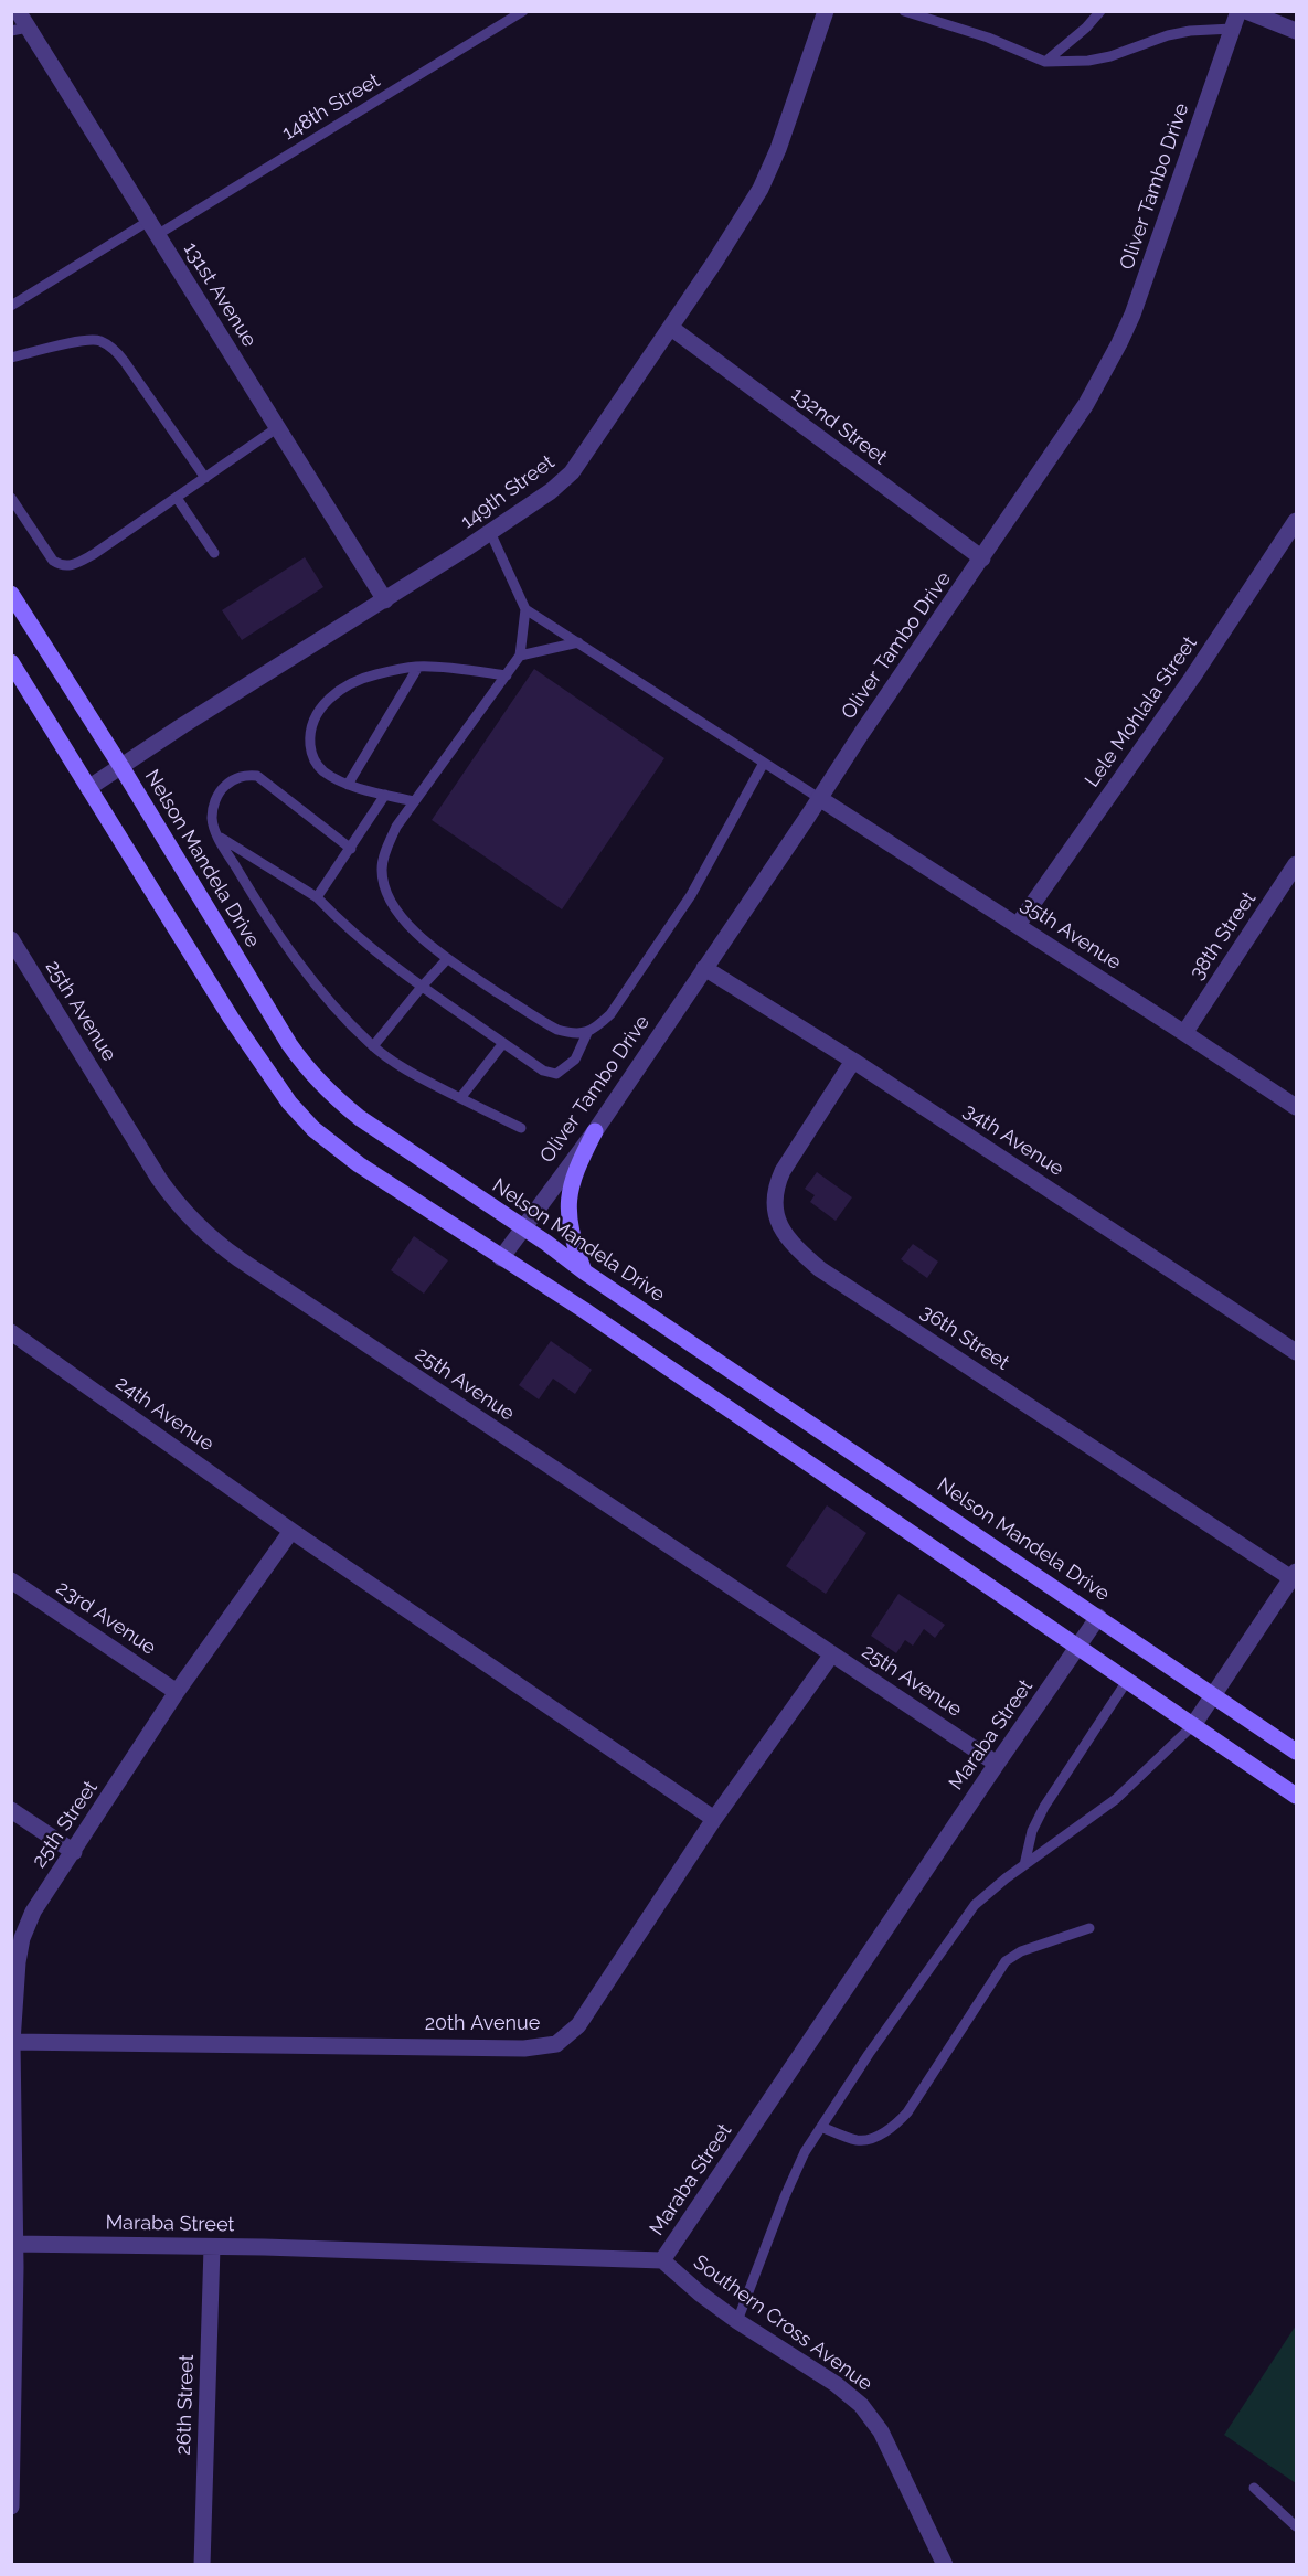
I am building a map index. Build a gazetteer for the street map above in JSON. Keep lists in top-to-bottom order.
{
  "streets": {
    "main road": ["Nelson Mandela Drive"],
    "street": [
      "Oliver Tambo Drive",
      "131st Avenue",
      "132nd Street",
      "149th Street",
      "Lele Mohlala Street",
      "35th Avenue",
      "38th Street",
      "25th Avenue",
      "34th Avenue",
      "36th Street",
      "24th Avenue",
      "23rd Avenue",
      "Maraba Street",
      "25th Street",
      "20th Avenue",
      "Southern Cross Avenue",
      "26th Street"
    ],
    "lane": ["148th Street"]
  },
  "crossings": [
    ["148th Street", "131st Avenue"],
    ["Oliver Tambo Drive", "132nd Street"],
    ["Oliver Tambo Drive", "Nelson Mandela Drive"],
    ["Oliver Tambo Drive", "35th Avenue"],
    ["Oliver Tambo Drive", "34th Avenue"],
    ["131st Avenue", "149th Street"],
    ["132nd Street", "149th Street"],
    ["149th Street", "Nelson Mandela Drive"],
    ["Lele Mohlala Street", "35th Avenue"],
    ["Nelson Mandela Drive", "36th Street"],
    ["Nelson Mandela Drive", "Maraba Street"],
    ["35th Avenue", "38th Street"],
    ["25th Avenue", "Maraba Street"],
    ["25th Avenue", "20th Avenue"],
    ["34th Avenue", "36th Street"],
    ["24th Avenue", "25th Street"],
    ["24th Avenue", "20th Avenue"],
    ["23rd Avenue", "25th Street"],
    ["Maraba Street", "25th Street"],
    ["Maraba Street", "Southern Cross Avenue"],
    ["Maraba Street", "26th Street"],
    ["25th Street", "20th Avenue"]
  ]
}
